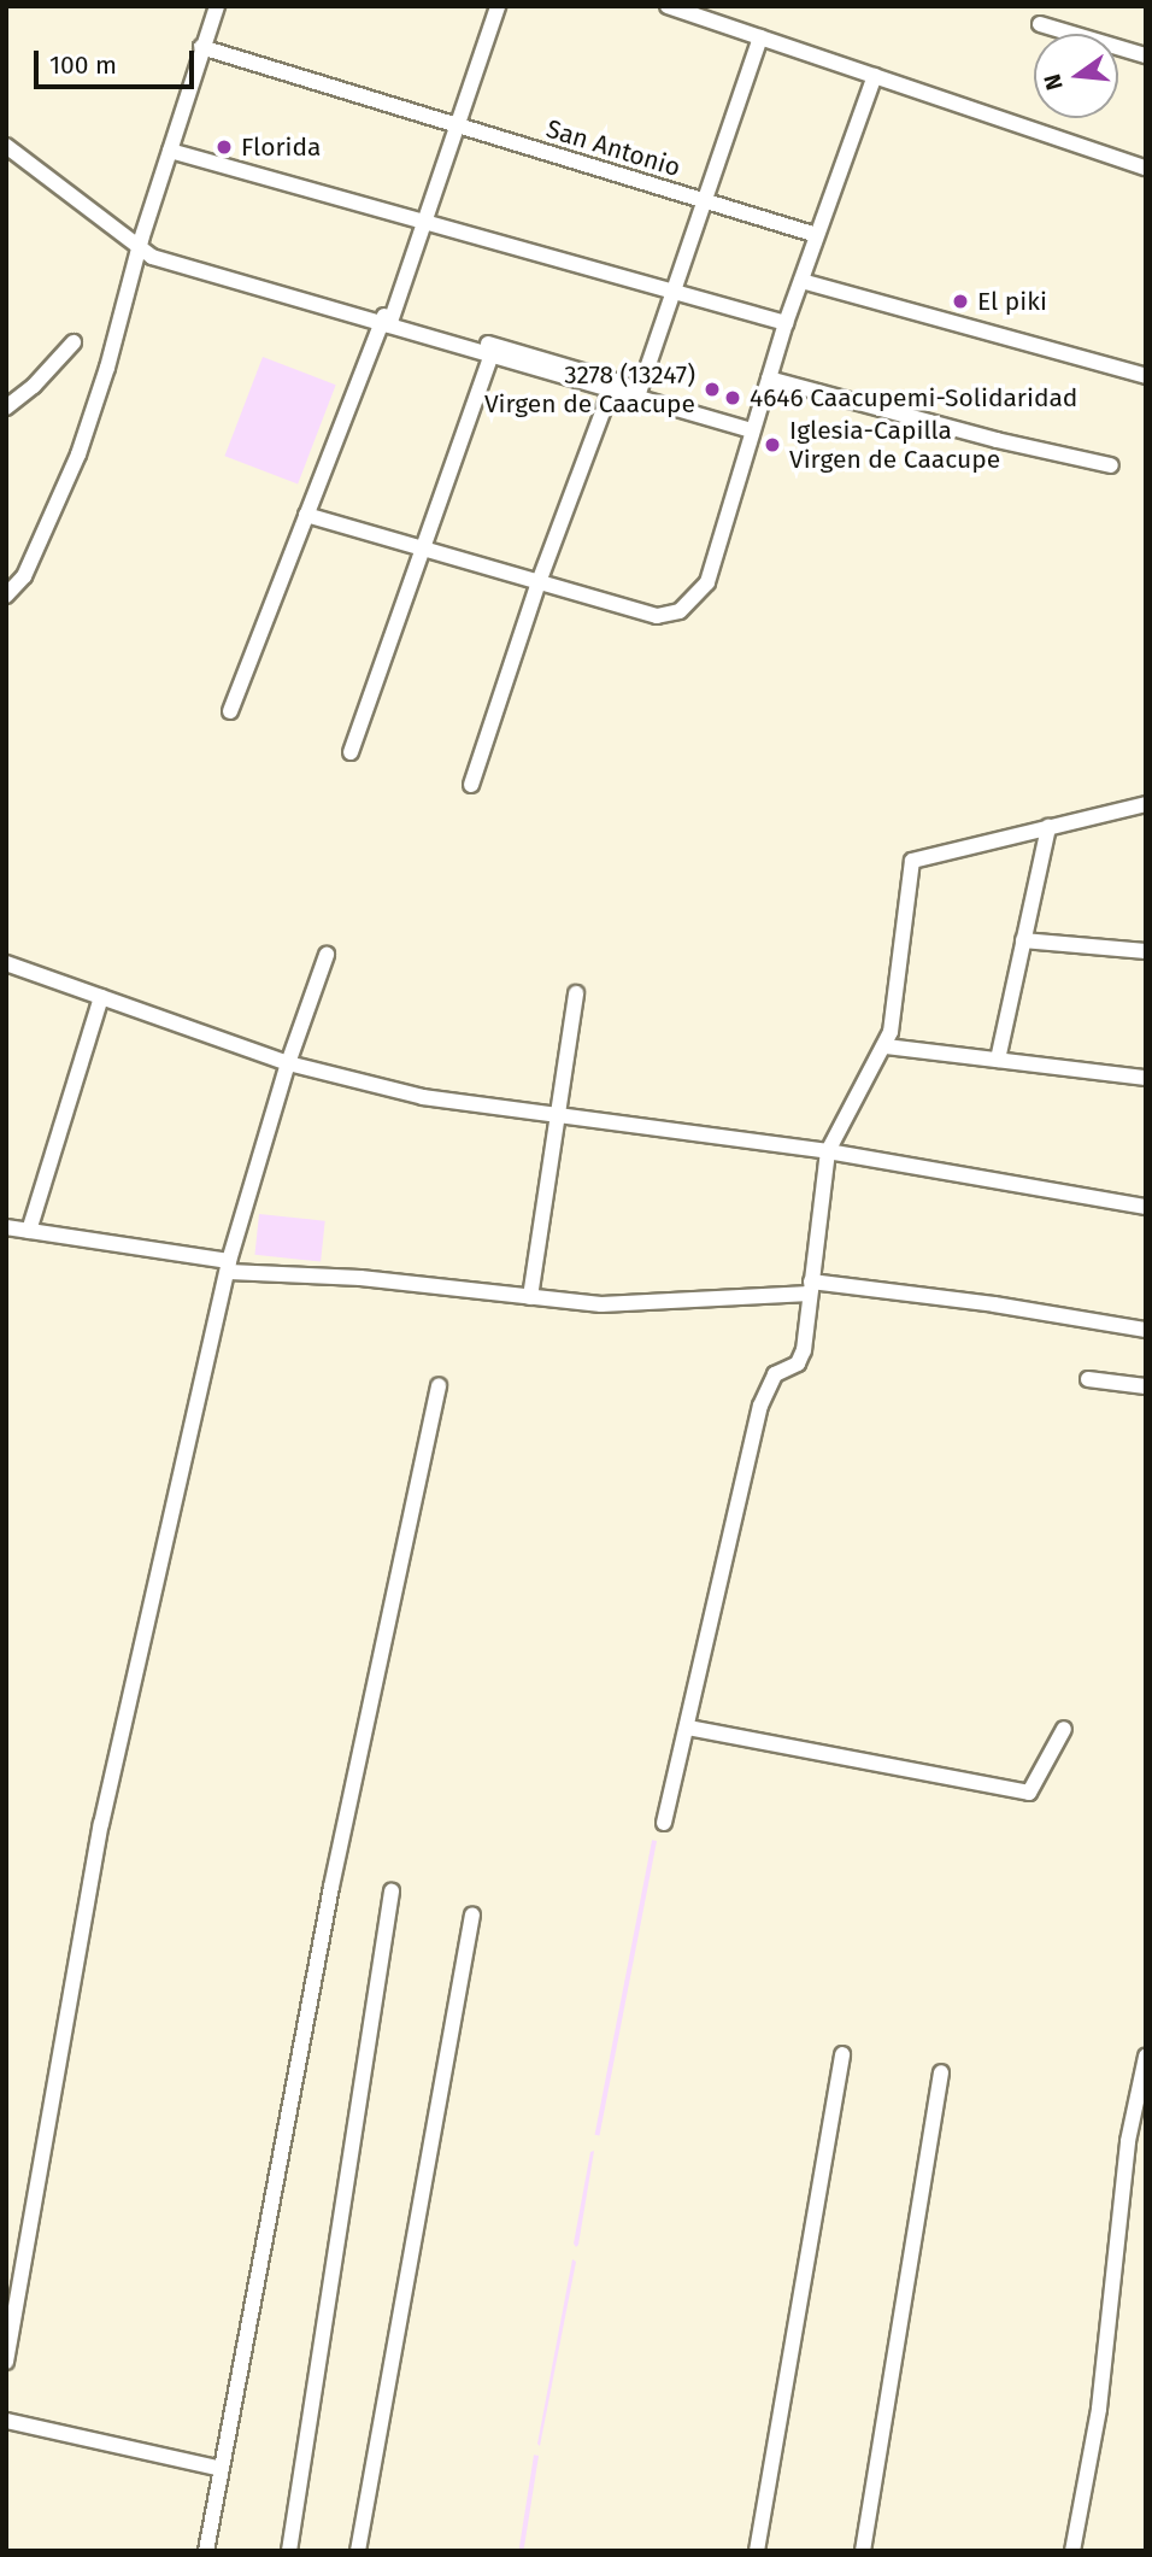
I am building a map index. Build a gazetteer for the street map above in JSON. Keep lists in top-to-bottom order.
{
  "streets": {
    "street": ["San Antonio"]
  },
  "places": [
    "Florida",
    "El piki",
    "3278 (13247) Virgen de Caacupe",
    "4646 Caacupemi-Solidaridad",
    "Iglesia-Capilla Virgen de Caacupe"
  ],
  "scale_bar": "100 m",
  "north": "left"
}
